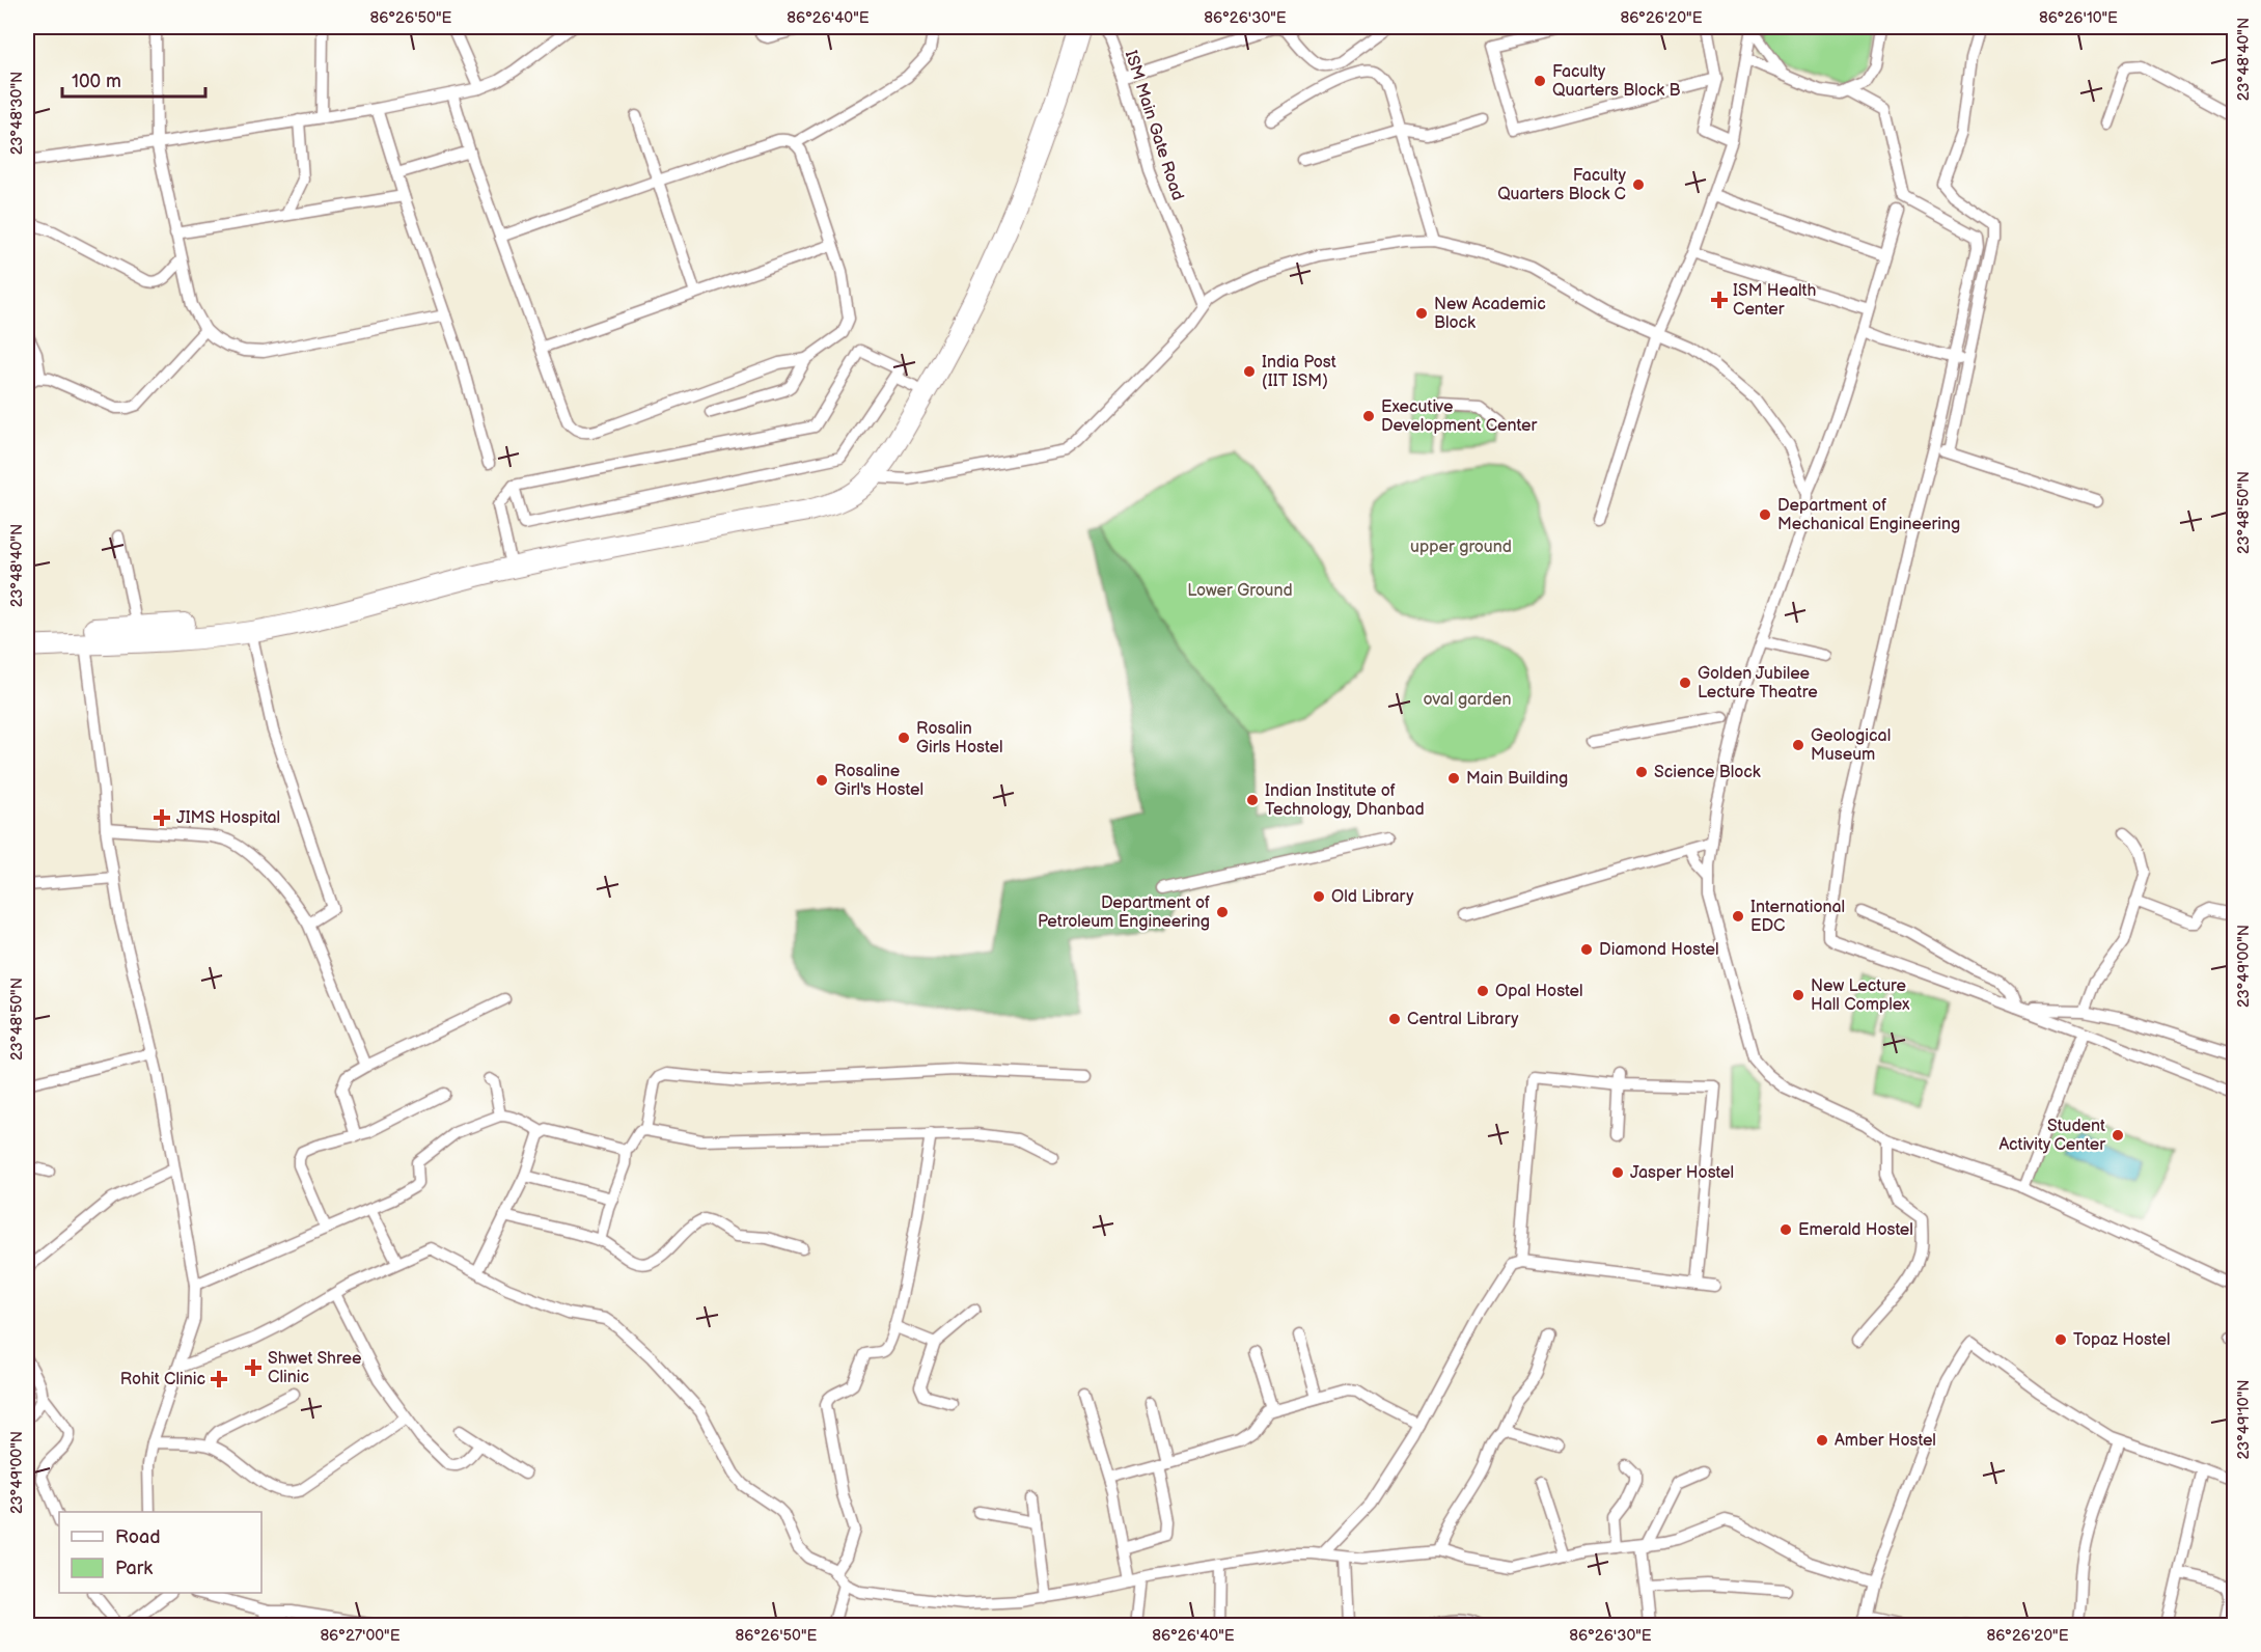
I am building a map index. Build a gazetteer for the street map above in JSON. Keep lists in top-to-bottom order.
{
  "streets": {
    "street": ["ISM Main Gate Road"]
  },
  "parks": ["upper ground", "Lower Ground", "oval garden"],
  "places": {
    "other": [
      "Faculty Quarters Block B",
      "Faculty Quarters Block C",
      "New Academic Block",
      "India Post (IIT ISM)",
      "Executive Development Center",
      "Department of Mechanical Engineering",
      "Golden Jubilee Lecture Theatre",
      "Rosalin Girls Hostel",
      "Geological Museum",
      "Science Block",
      "Main Building",
      "Rosaline Girl's Hostel",
      "Indian Institute of Technology, Dhanbad",
      "Old Library",
      "Department of Petroleum Engineering",
      "International EDC",
      "Diamond Hostel",
      "Opal Hostel",
      "New Lecture Hall Complex",
      "Central Library",
      "Student Activity Center",
      "Jasper Hostel",
      "Emerald Hostel",
      "Topaz Hostel",
      "Amber Hostel"
    ],
    "health": [
      "ISM Health Center",
      "JIMS Hospital",
      "Shwet Shree Clinic",
      "Rohit Clinic"
    ]
  },
  "legend": ["Road", "Park"],
  "scale_bar": "100 m",
  "coordinates": [
    "86°26'50\"E",
    "86°26'40\"E",
    "86°26'30\"E",
    "86°26'20\"E",
    "86°26'10\"E",
    "23°48'40\"N",
    "23°48'30\"N",
    "23°48'50\"N",
    "23°49'00\"N",
    "23°49'10\"N",
    "86°27'00\"E"
  ]
}
